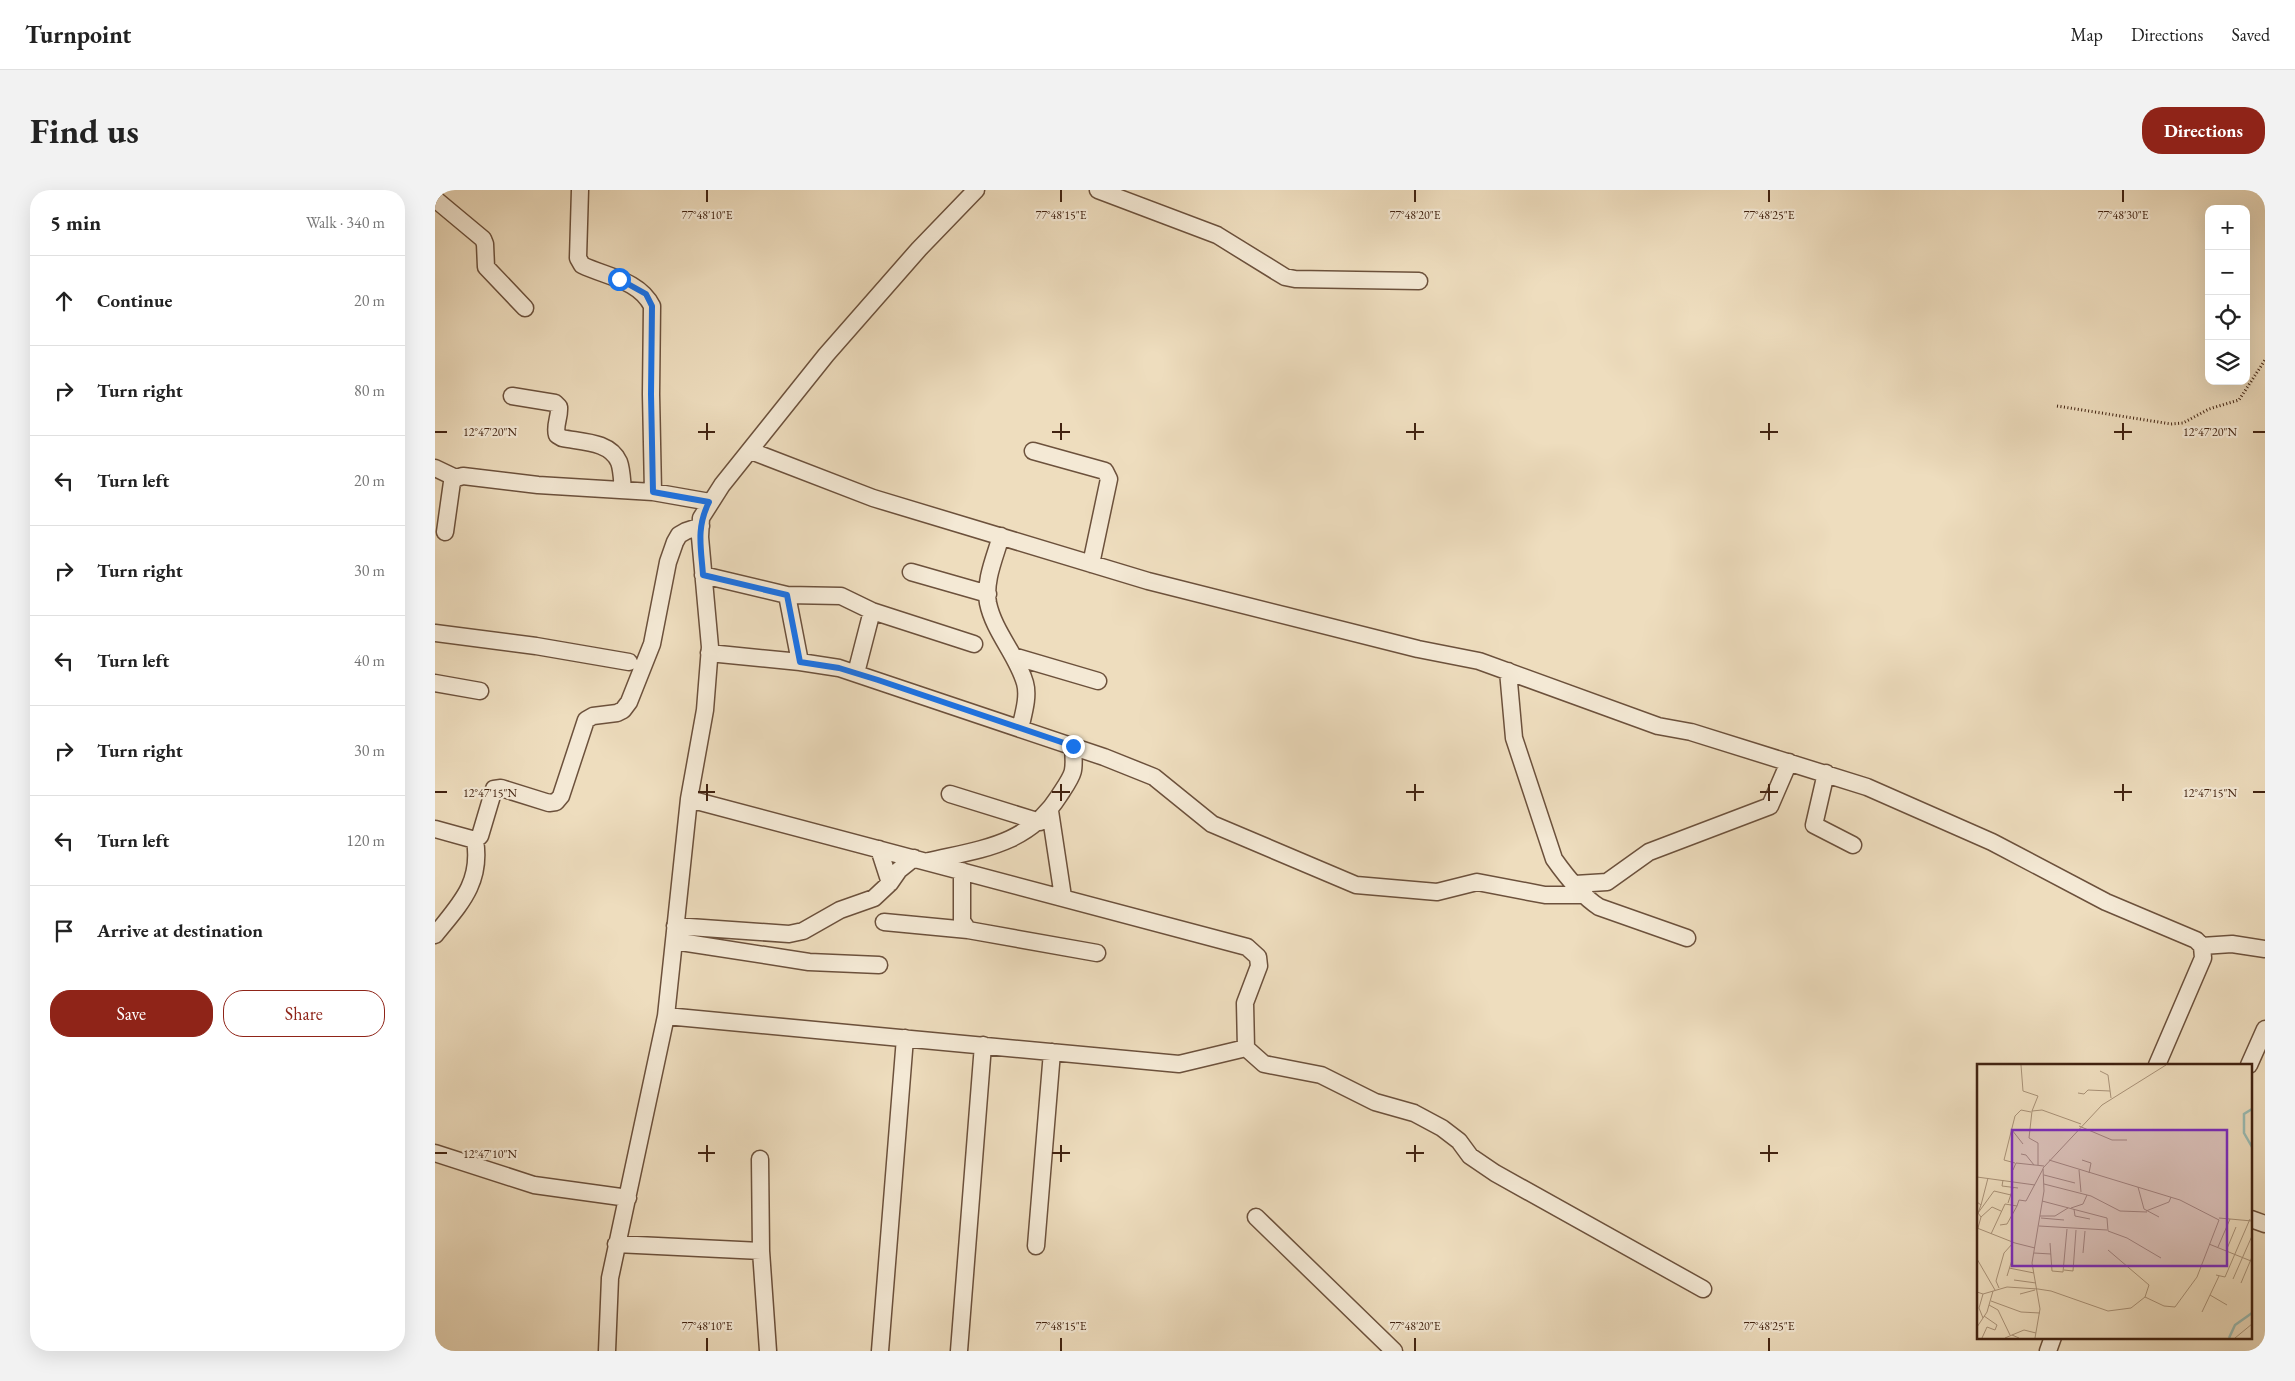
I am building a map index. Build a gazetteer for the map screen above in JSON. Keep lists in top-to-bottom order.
{
  "page": {
    "header": "Turnpoint",
    "nav": ["Map", "Directions", "Saved"],
    "buttons": [
      "Directions",
      ["Save", "Share"]
    ],
    "title": "Find us",
    "heading": ["5 min", "Walk · 340 m"],
    "map_buttons": ["+", "−"],
    "list": [
      ["Continue", "20 m"],
      ["Turn right", "80 m"],
      ["Turn left", "20 m"],
      ["Turn right", "30 m"],
      ["Turn left", "40 m"],
      ["Turn right", "30 m"],
      ["Turn left", "120 m"],
      "Arrive at destination"
    ]
  },
  "coordinates": [
    "77°48'10\"E",
    "77°48'15\"E",
    "77°48'20\"E",
    "77°48'25\"E",
    "77°48'30\"E",
    "12°47'20\"N",
    "12°47'15\"N",
    "12°47'10\"N"
  ]
}
